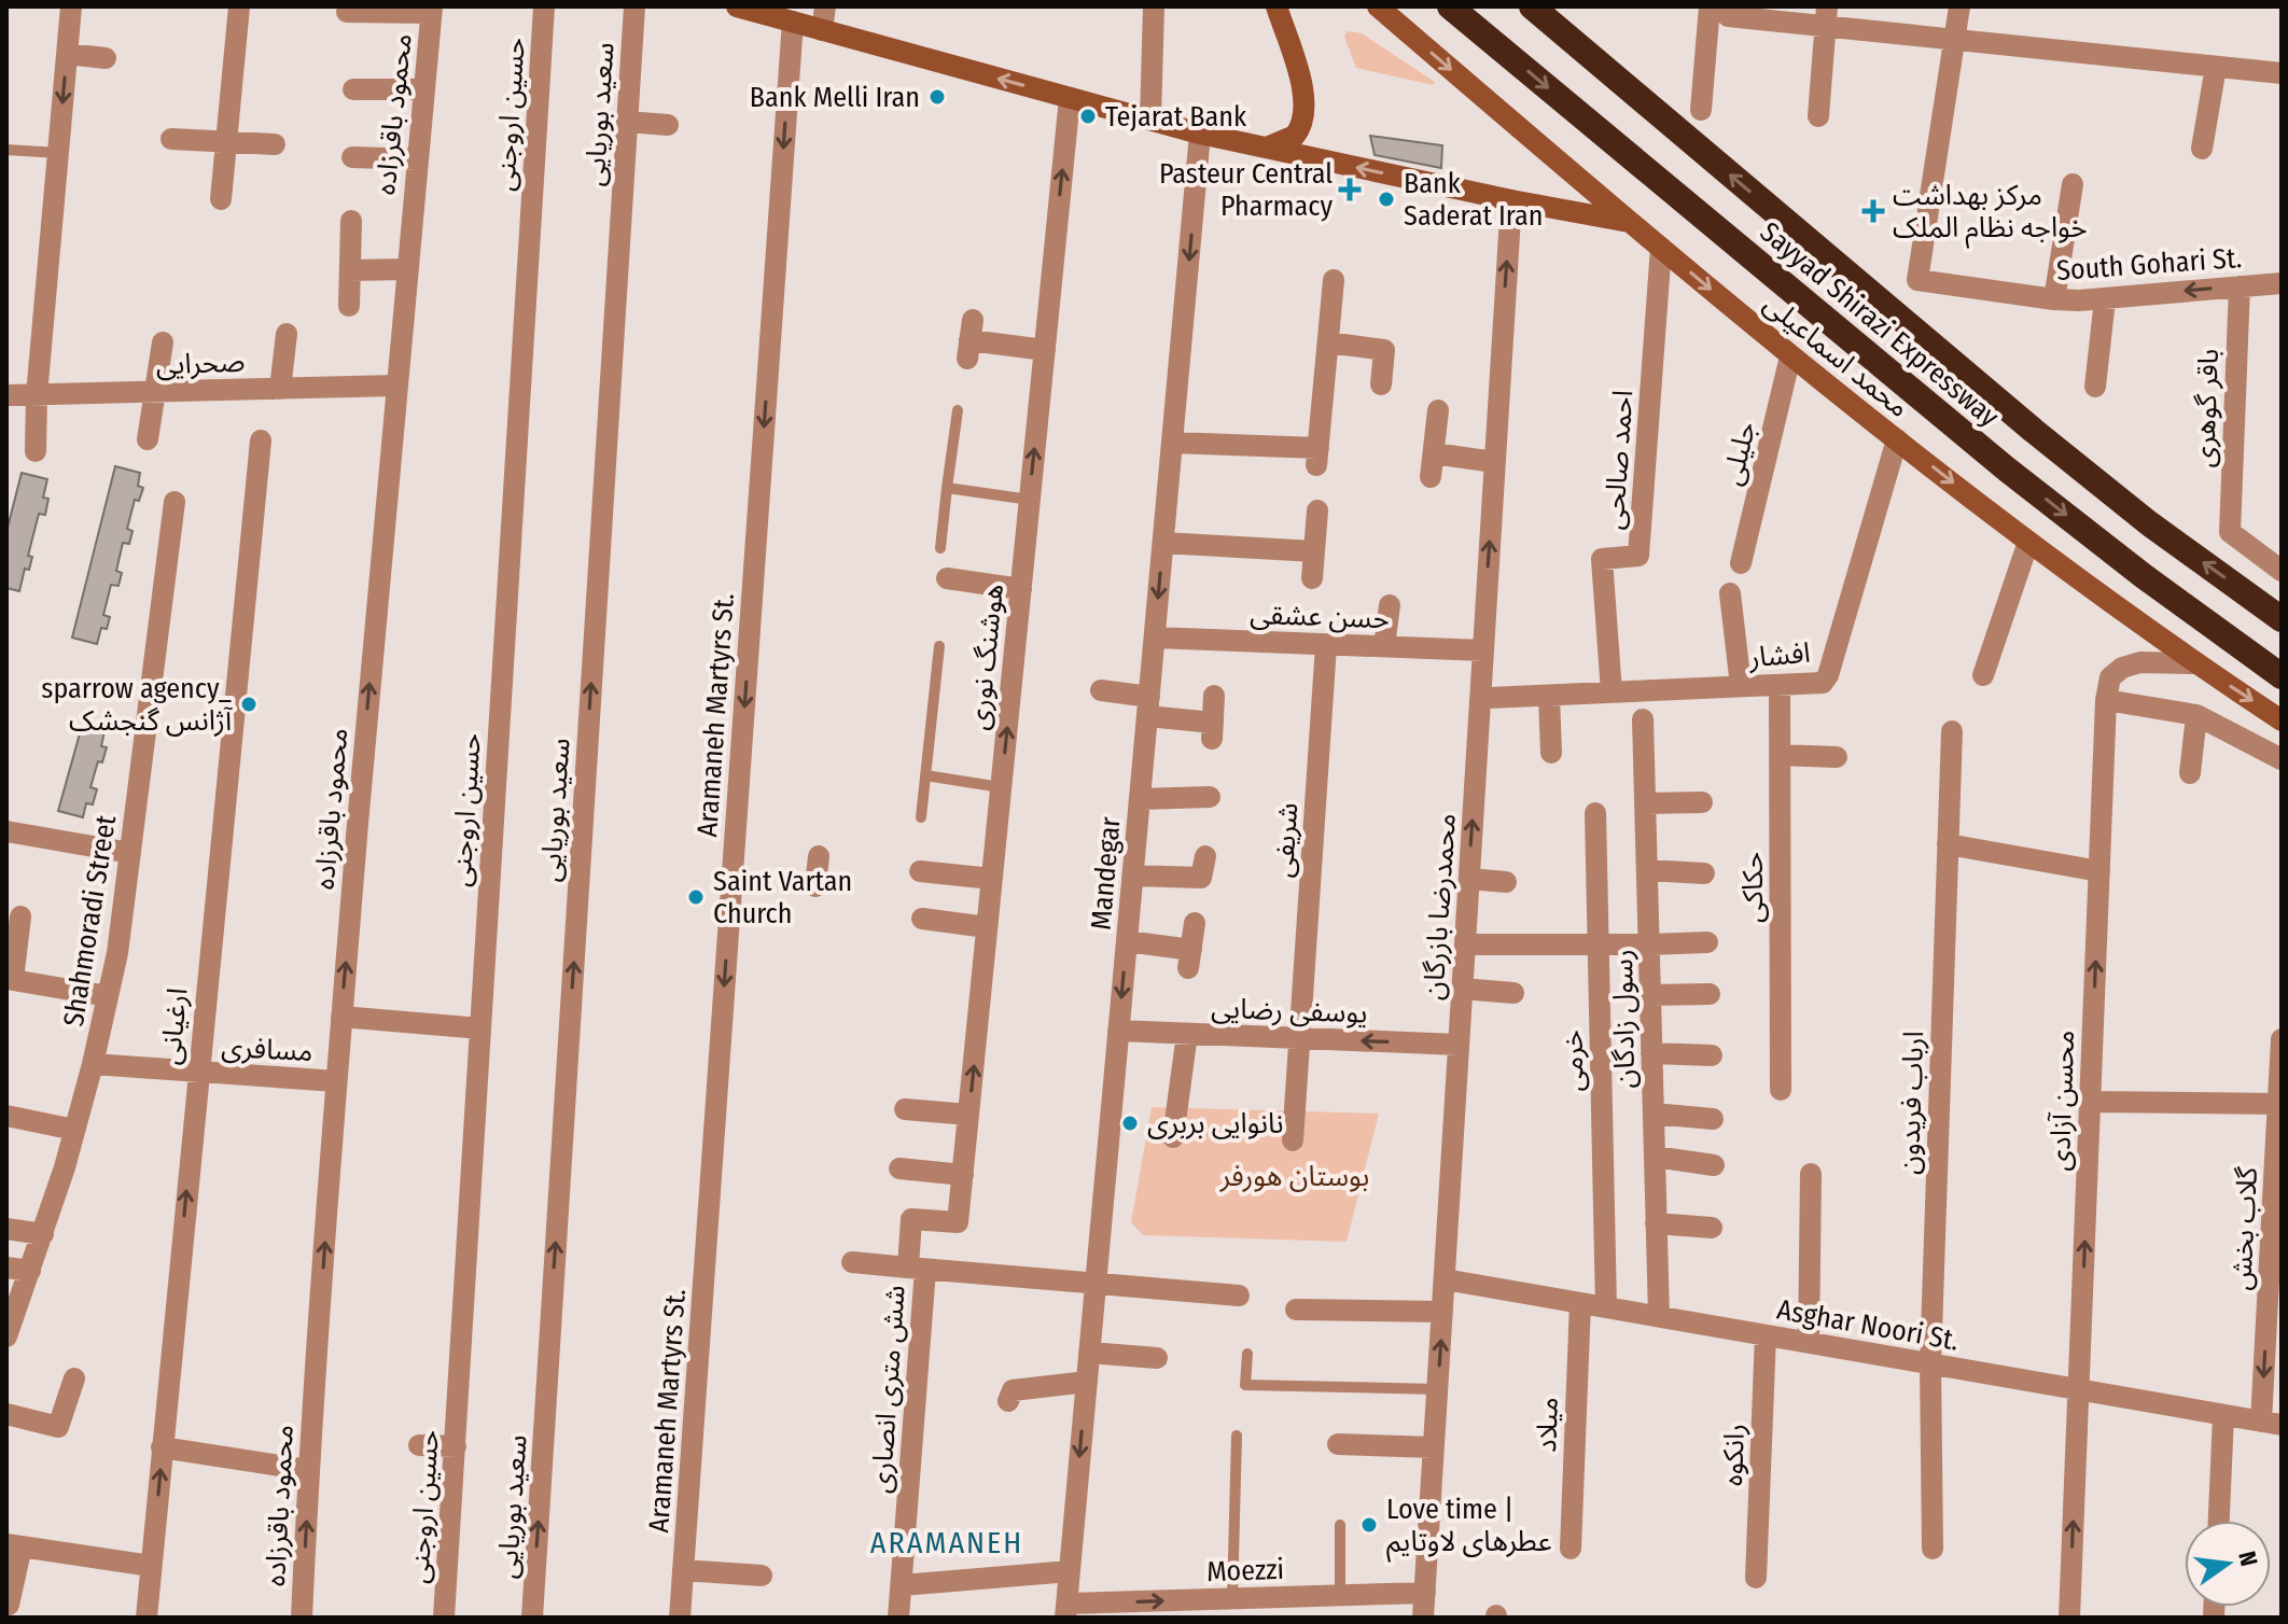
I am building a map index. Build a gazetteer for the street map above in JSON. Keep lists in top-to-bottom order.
{
  "streets": {
    "highway": ["Sayyad Shirazi Expressway"],
    "main road": ["محمد اسماعیلی"],
    "street": [
      "محمود باقرزاده",
      "حسین اروجنی",
      "سعید بوریایی",
      "South Gohari St.",
      "صحرایی",
      "باقر گوهری",
      "جلیلی",
      "احمد صالحی",
      "حسن عشقی",
      "افشار",
      "هوشنگ نوری",
      "Aramaneh Martyrs St.",
      "شریفی",
      "Mandegar",
      "حکاکی",
      "محمدرضا بازرگان",
      "Shahmoradi Street",
      "یوسفی رضایی",
      "رسول زادگان",
      "ارغیانی",
      "مسافری",
      "خرمی",
      "محسن آزادی",
      "ارباب فریدون",
      "گلاب بخش",
      "Asghar Noori St.",
      "شش متری انصاری",
      "میلاد",
      "رانکوه",
      "Moezzi"
    ]
  },
  "crossings": [
    ["محمود باقرزاده", "صحرایی"],
    ["محمود باقرزاده", "مسافری"],
    ["South Gohari St.", "باقر گوهری"],
    ["محمد اسماعیلی", "جلیلی"],
    ["محمد اسماعیلی", "احمد صالحی"],
    ["محمد اسماعیلی", "افشار"],
    ["محمد اسماعیلی", "محسن آزادی"],
    ["احمد صالحی", "افشار"],
    ["حسن عشقی", "شریفی"],
    ["حسن عشقی", "Mandegar"],
    ["حسن عشقی", "محمدرضا بازرگان"],
    ["افشار", "حکاکی"],
    ["هوشنگ نوری", "شش متری انصاری"],
    ["شریفی", "یوسفی رضایی"],
    ["Mandegar", "یوسفی رضایی"],
    ["Mandegar", "Moezzi"],
    ["محمدرضا بازرگان", "یوسفی رضایی"],
    ["محمدرضا بازرگان", "Asghar Noori St."],
    ["محمدرضا بازرگان", "Moezzi"],
    ["Shahmoradi Street", "مسافری"],
    ["رسول زادگان", "Asghar Noori St."],
    ["ارغیانی", "مسافری"],
    ["خرمی", "Asghar Noori St."],
    ["محسن آزادی", "Asghar Noori St."],
    ["ارباب فریدون", "Asghar Noori St."],
    ["گلاب بخش", "Asghar Noori St."],
    ["Asghar Noori St.", "میلاد"],
    ["Asghar Noori St.", "رانکوه"]
  ],
  "one_way": [
    "محمود باقرزاده",
    "سعید بوریایی",
    "محمد اسماعیلی",
    "هوشنگ نوری",
    "Aramaneh Martyrs St.",
    "Mandegar",
    "یوسفی رضایی",
    "ارغیانی",
    "محسن آزادی",
    "گلاب بخش",
    "Moezzi"
  ],
  "districts": ["ARAMANEH"],
  "parks": ["بوستان هورفر"],
  "places": {
    "other": [
      "Bank Melli Iran",
      "Tejarat Bank",
      "Bank Saderat Iran",
      "sparrow agency_ آژانس گنجشک",
      "Saint Vartan Church",
      "نانوایی بربری",
      "Love time | عطرهای لاوتایم"
    ],
    "health": ["Pasteur Central Pharmacy", "مرکز بهداشت خواجه نظام الملک"]
  },
  "north": "right"
}
